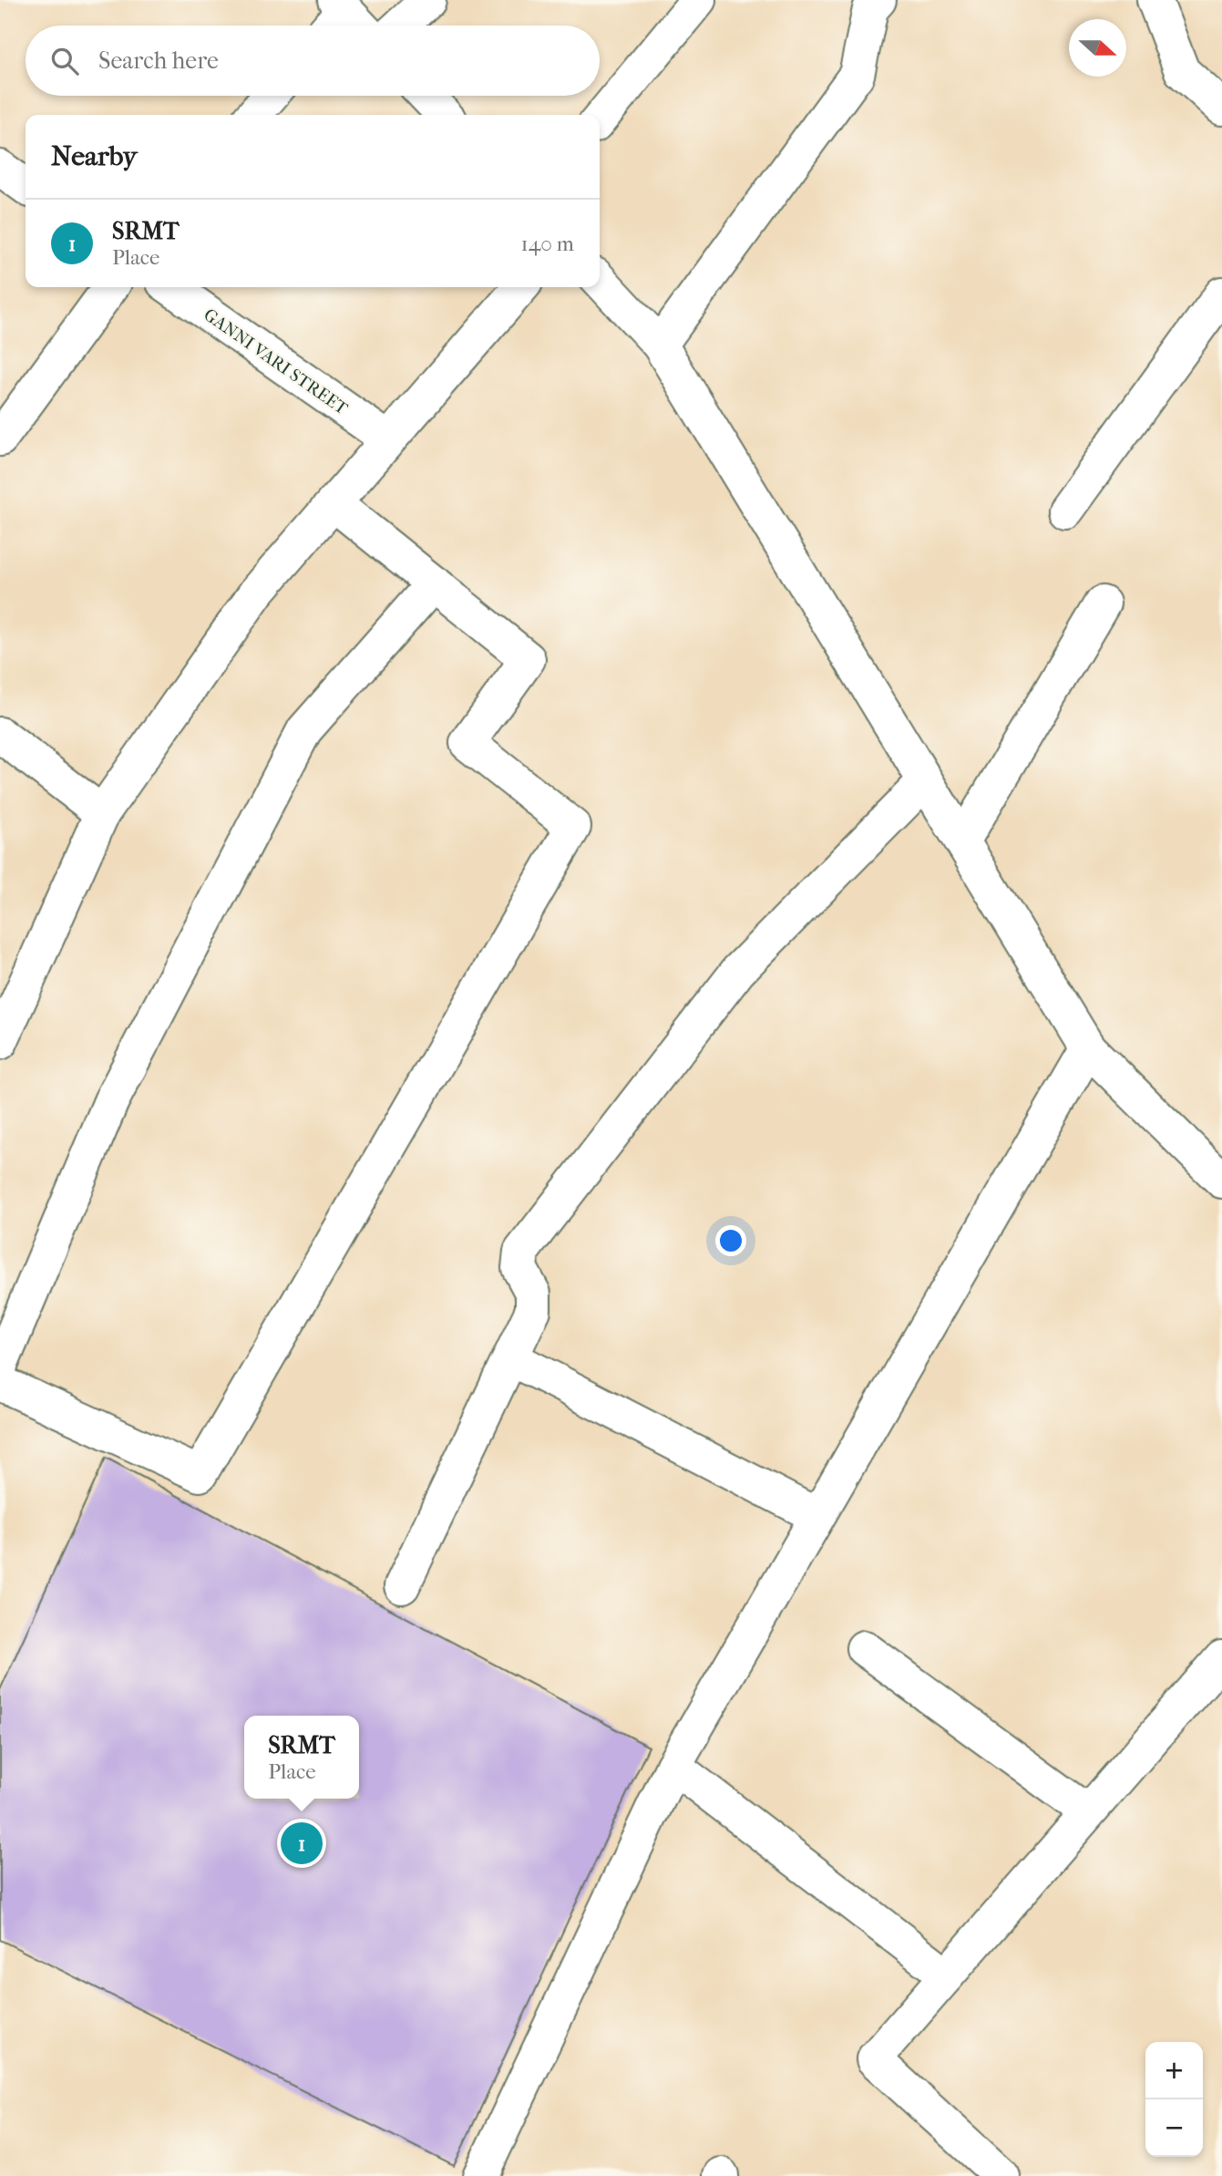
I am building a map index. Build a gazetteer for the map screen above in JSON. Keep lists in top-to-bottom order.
{
  "streets": {
    "street": ["GANNI VARI STREET"]
  },
  "north": "right",
  "page": {
    "search": "Search here",
    "heading": "Nearby",
    "list": [
      {
        "mark": "1",
        "name": "SRMT",
        "note": "Place",
        "value": "140 m"
      }
    ],
    "popup": ["SRMT", "Place"],
    "pins": "1",
    "map_buttons": ["+", "−"]
  }
}
